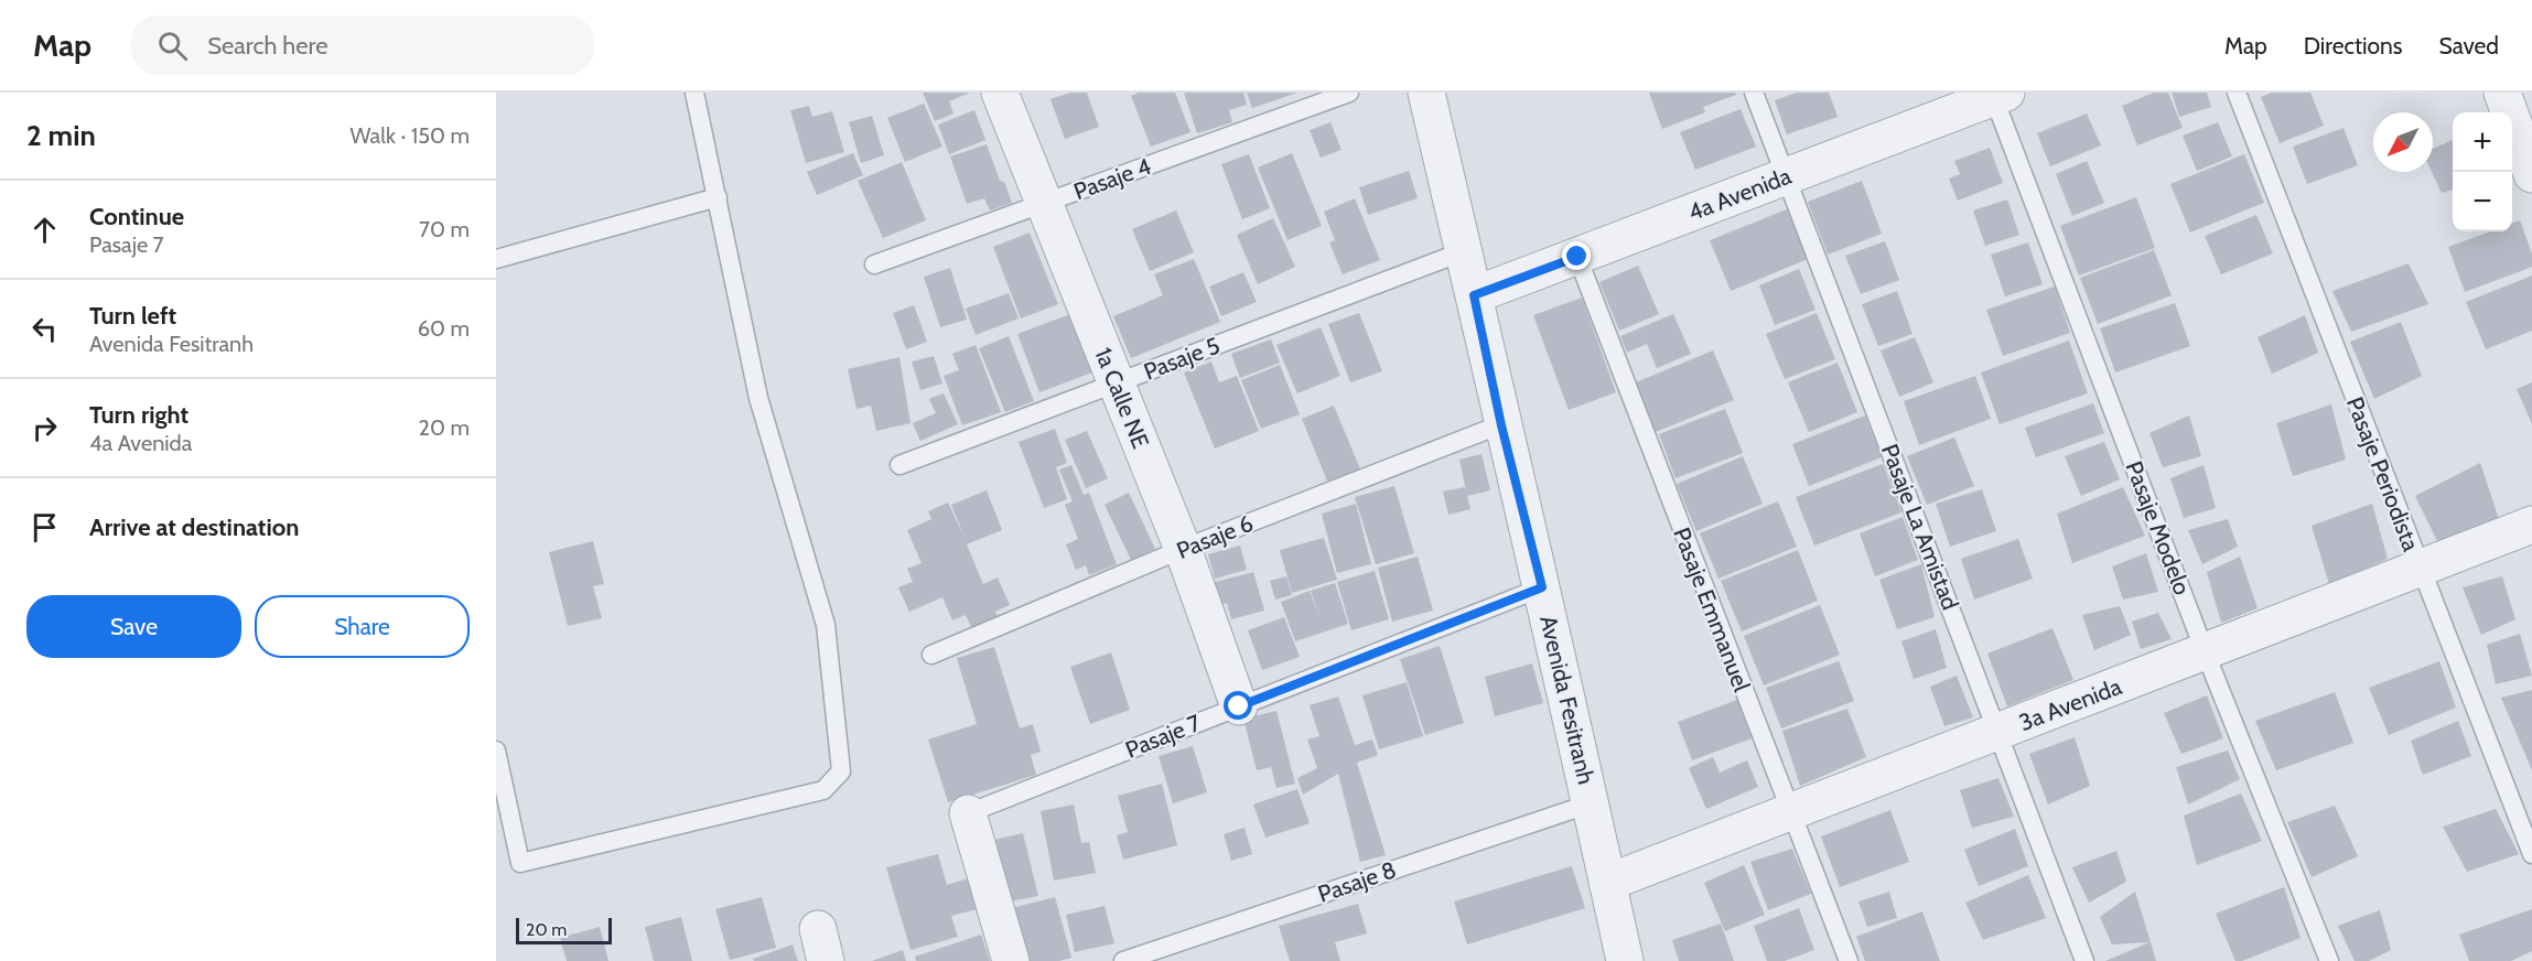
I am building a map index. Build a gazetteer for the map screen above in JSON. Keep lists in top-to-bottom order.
{
  "streets": {
    "street": [
      "4a Avenida",
      "1a Calle NE",
      "Avenida Fesitranh",
      "3a Avenida"
    ],
    "lane": [
      "Pasaje 4",
      "Pasaje 5",
      "Pasaje Periodista",
      "Pasaje La Amistad",
      "Pasaje Modelo",
      "Pasaje 6",
      "Pasaje Emmanuel",
      "Pasaje 7",
      "Pasaje 8"
    ]
  },
  "crossings": [
    ["Pasaje 4", "1a Calle NE"],
    ["4a Avenida", "Pasaje La Amistad"],
    ["4a Avenida", "Pasaje Modelo"],
    ["4a Avenida", "Pasaje Emmanuel"],
    ["4a Avenida", "Avenida Fesitranh"],
    ["Pasaje 5", "1a Calle NE"],
    ["Pasaje 5", "Avenida Fesitranh"],
    ["1a Calle NE", "Pasaje 6"],
    ["1a Calle NE", "Pasaje 7"],
    ["Pasaje Periodista", "3a Avenida"],
    ["Pasaje La Amistad", "3a Avenida"],
    ["Pasaje Modelo", "3a Avenida"],
    ["Pasaje 6", "Avenida Fesitranh"],
    ["Pasaje Emmanuel", "3a Avenida"],
    ["Avenida Fesitranh", "3a Avenida"],
    ["Avenida Fesitranh", "Pasaje 7"],
    ["Avenida Fesitranh", "Pasaje 8"]
  ],
  "scale_bar": "20 m",
  "north": "bottom left",
  "page": {
    "header": "Map",
    "search": "Search here",
    "nav": ["Map", "Directions", "Saved"],
    "heading": ["2 min", "Walk · 150 m"],
    "map_buttons": ["+", "−"],
    "list": [
      ["Continue", "Pasaje 7", "70 m"],
      ["Turn left", "Avenida Fesitranh", "60 m"],
      ["Turn right", "4a Avenida", "20 m"],
      "Arrive at destination"
    ],
    "buttons": ["Save", "Share"],
    "scale": "20 m"
  }
}
